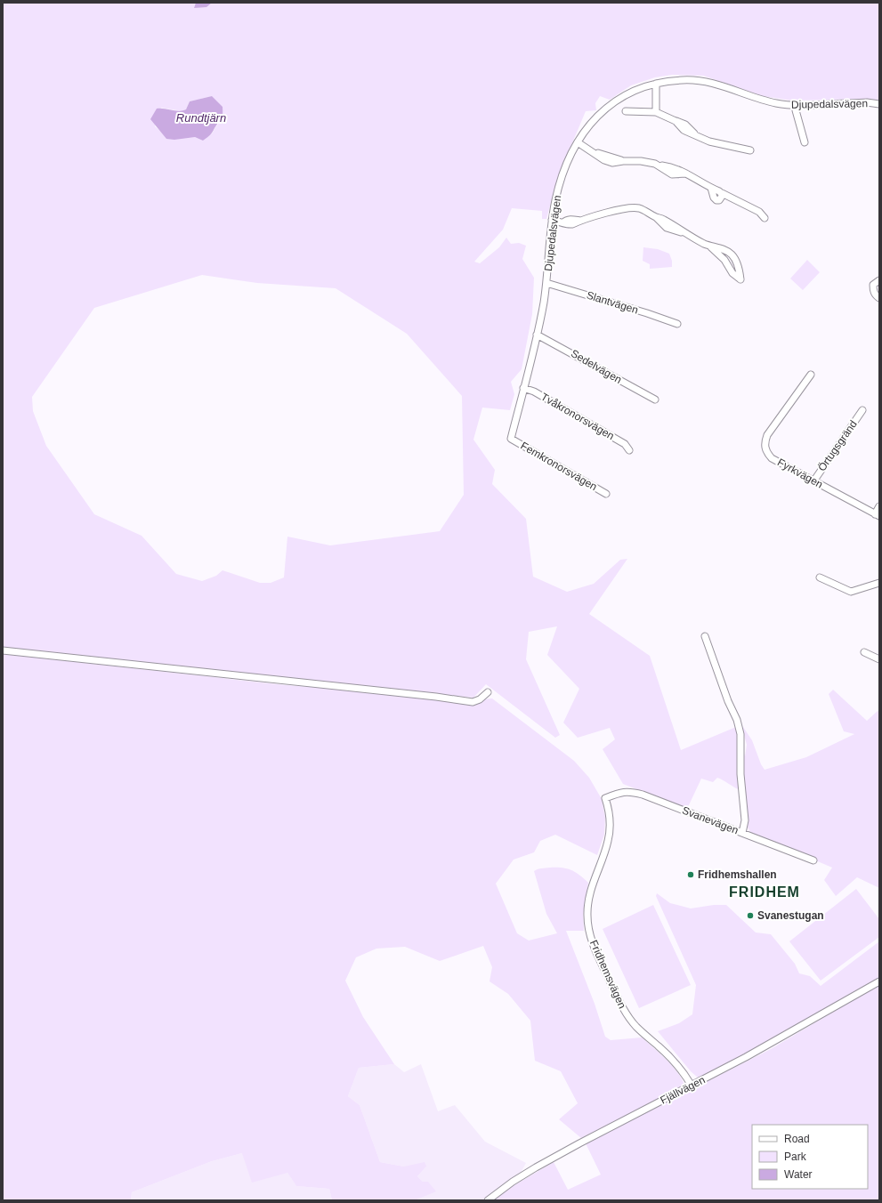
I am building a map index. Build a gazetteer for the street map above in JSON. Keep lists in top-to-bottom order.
{
  "streets": {
    "street": [
      "Djupedalsvägen",
      "Slantvägen",
      "Sedelvägen",
      "Tvåkronorsvägen",
      "Örtugsgränd",
      "Femkronorsvägen",
      "Fyrkvägen",
      "Svanevägen",
      "Fridhemsvägen",
      "Fjällvägen"
    ]
  },
  "crossings": [
    ["Djupedalsvägen", "Slantvägen"],
    ["Djupedalsvägen", "Sedelvägen"],
    ["Djupedalsvägen", "Tvåkronorsvägen"],
    ["Djupedalsvägen", "Femkronorsvägen"],
    ["Örtugsgränd", "Fyrkvägen"],
    ["Svanevägen", "Fridhemsvägen"],
    ["Fridhemsvägen", "Fjällvägen"]
  ],
  "districts": ["FRIDHEM"],
  "water": ["Rundtjärn"],
  "places": ["Fridhemshallen", "Svanestugan"],
  "legend": ["Road", "Park", "Water"]
}
